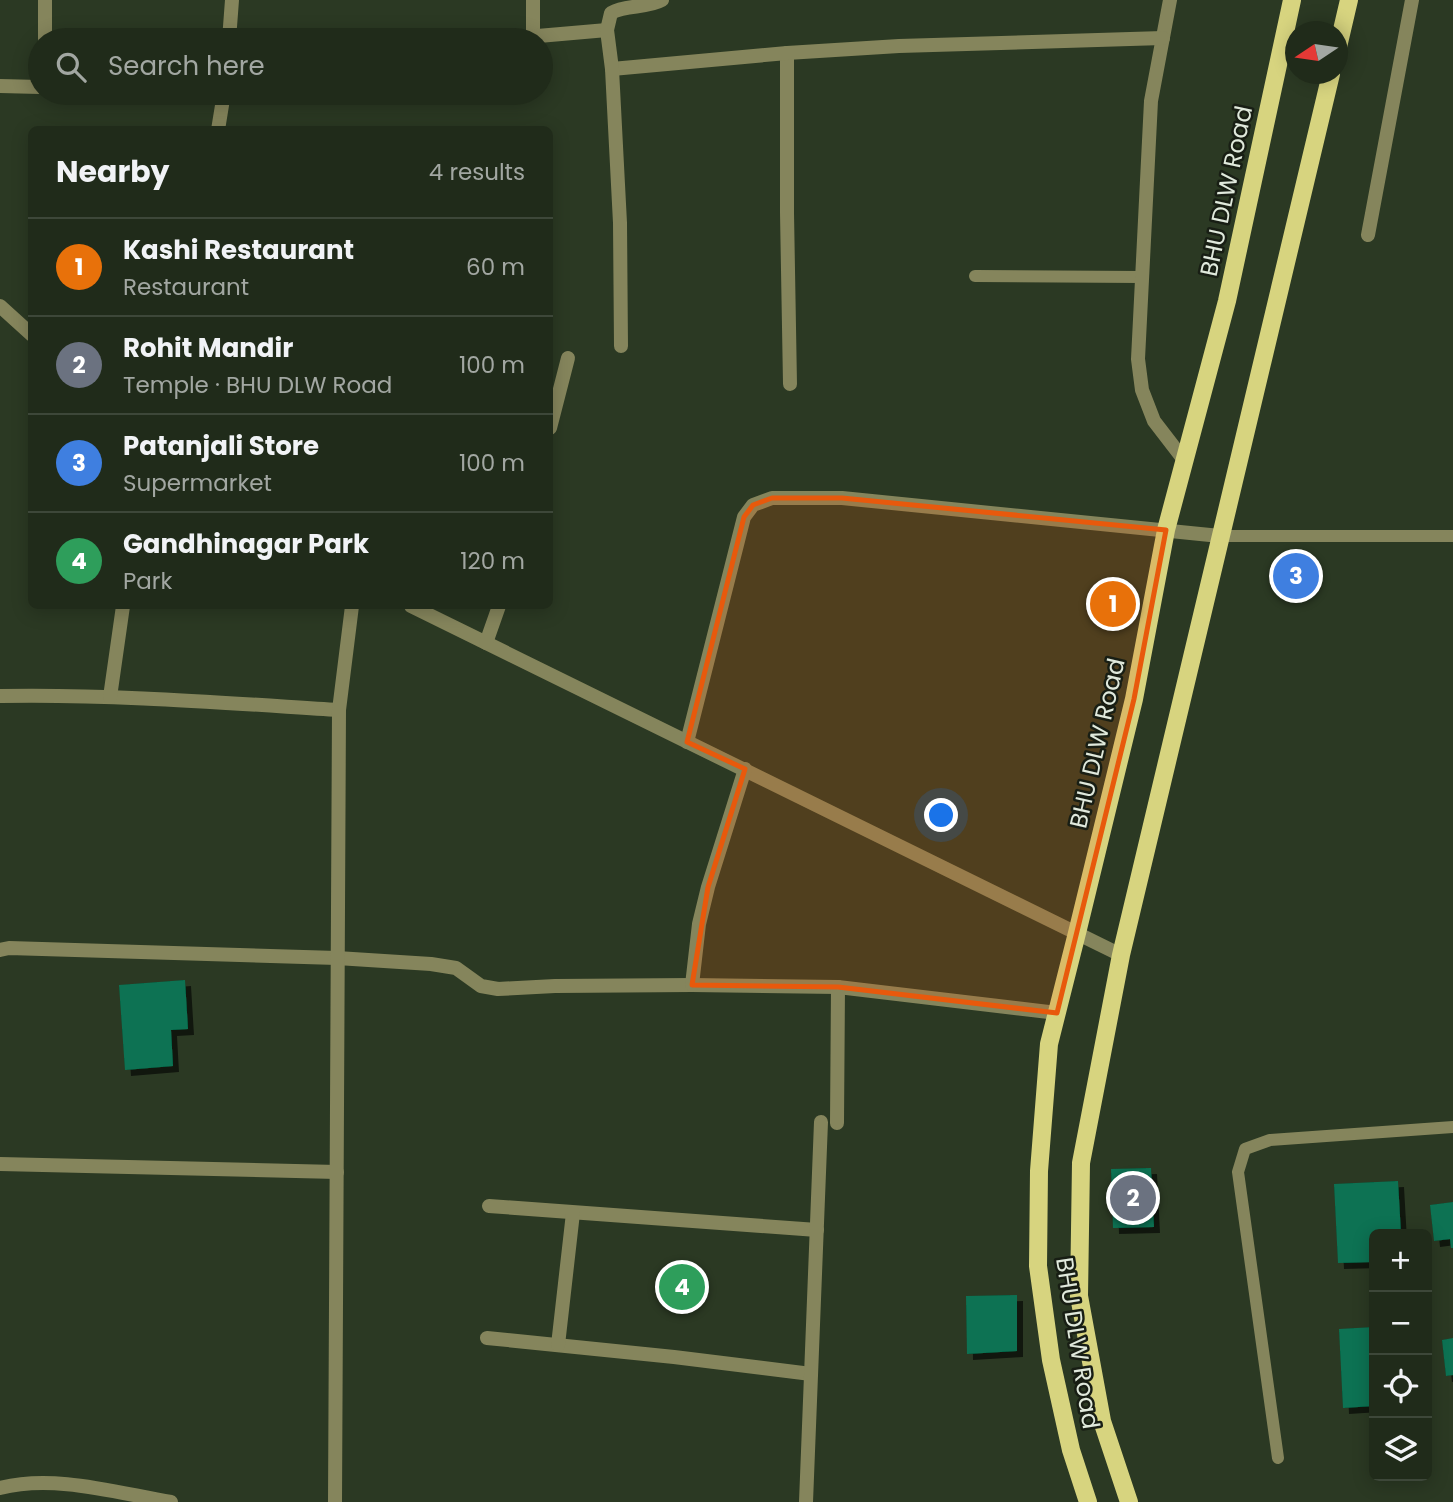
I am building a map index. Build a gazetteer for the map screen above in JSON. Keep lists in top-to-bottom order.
{
  "streets": {
    "main road": ["BHU DLW Road"]
  },
  "north": "left",
  "page": {
    "search": "Search here",
    "heading": ["Nearby", "4 results"],
    "list": [
      {
        "mark": "1",
        "name": "Kashi Restaurant",
        "note": "Restaurant",
        "value": "60 m"
      },
      {
        "mark": "2",
        "name": "Rohit Mandir",
        "note": "Temple · BHU DLW Road",
        "value": "100 m"
      },
      {
        "mark": "3",
        "name": "Patanjali Store",
        "note": "Supermarket",
        "value": "100 m"
      },
      {
        "mark": "4",
        "name": "Gandhinagar Park",
        "note": "Park",
        "value": "120 m"
      }
    ],
    "pins": [
      "3",
      "1",
      "2",
      "4"
    ],
    "map_buttons": ["+", "−"]
  }
}
